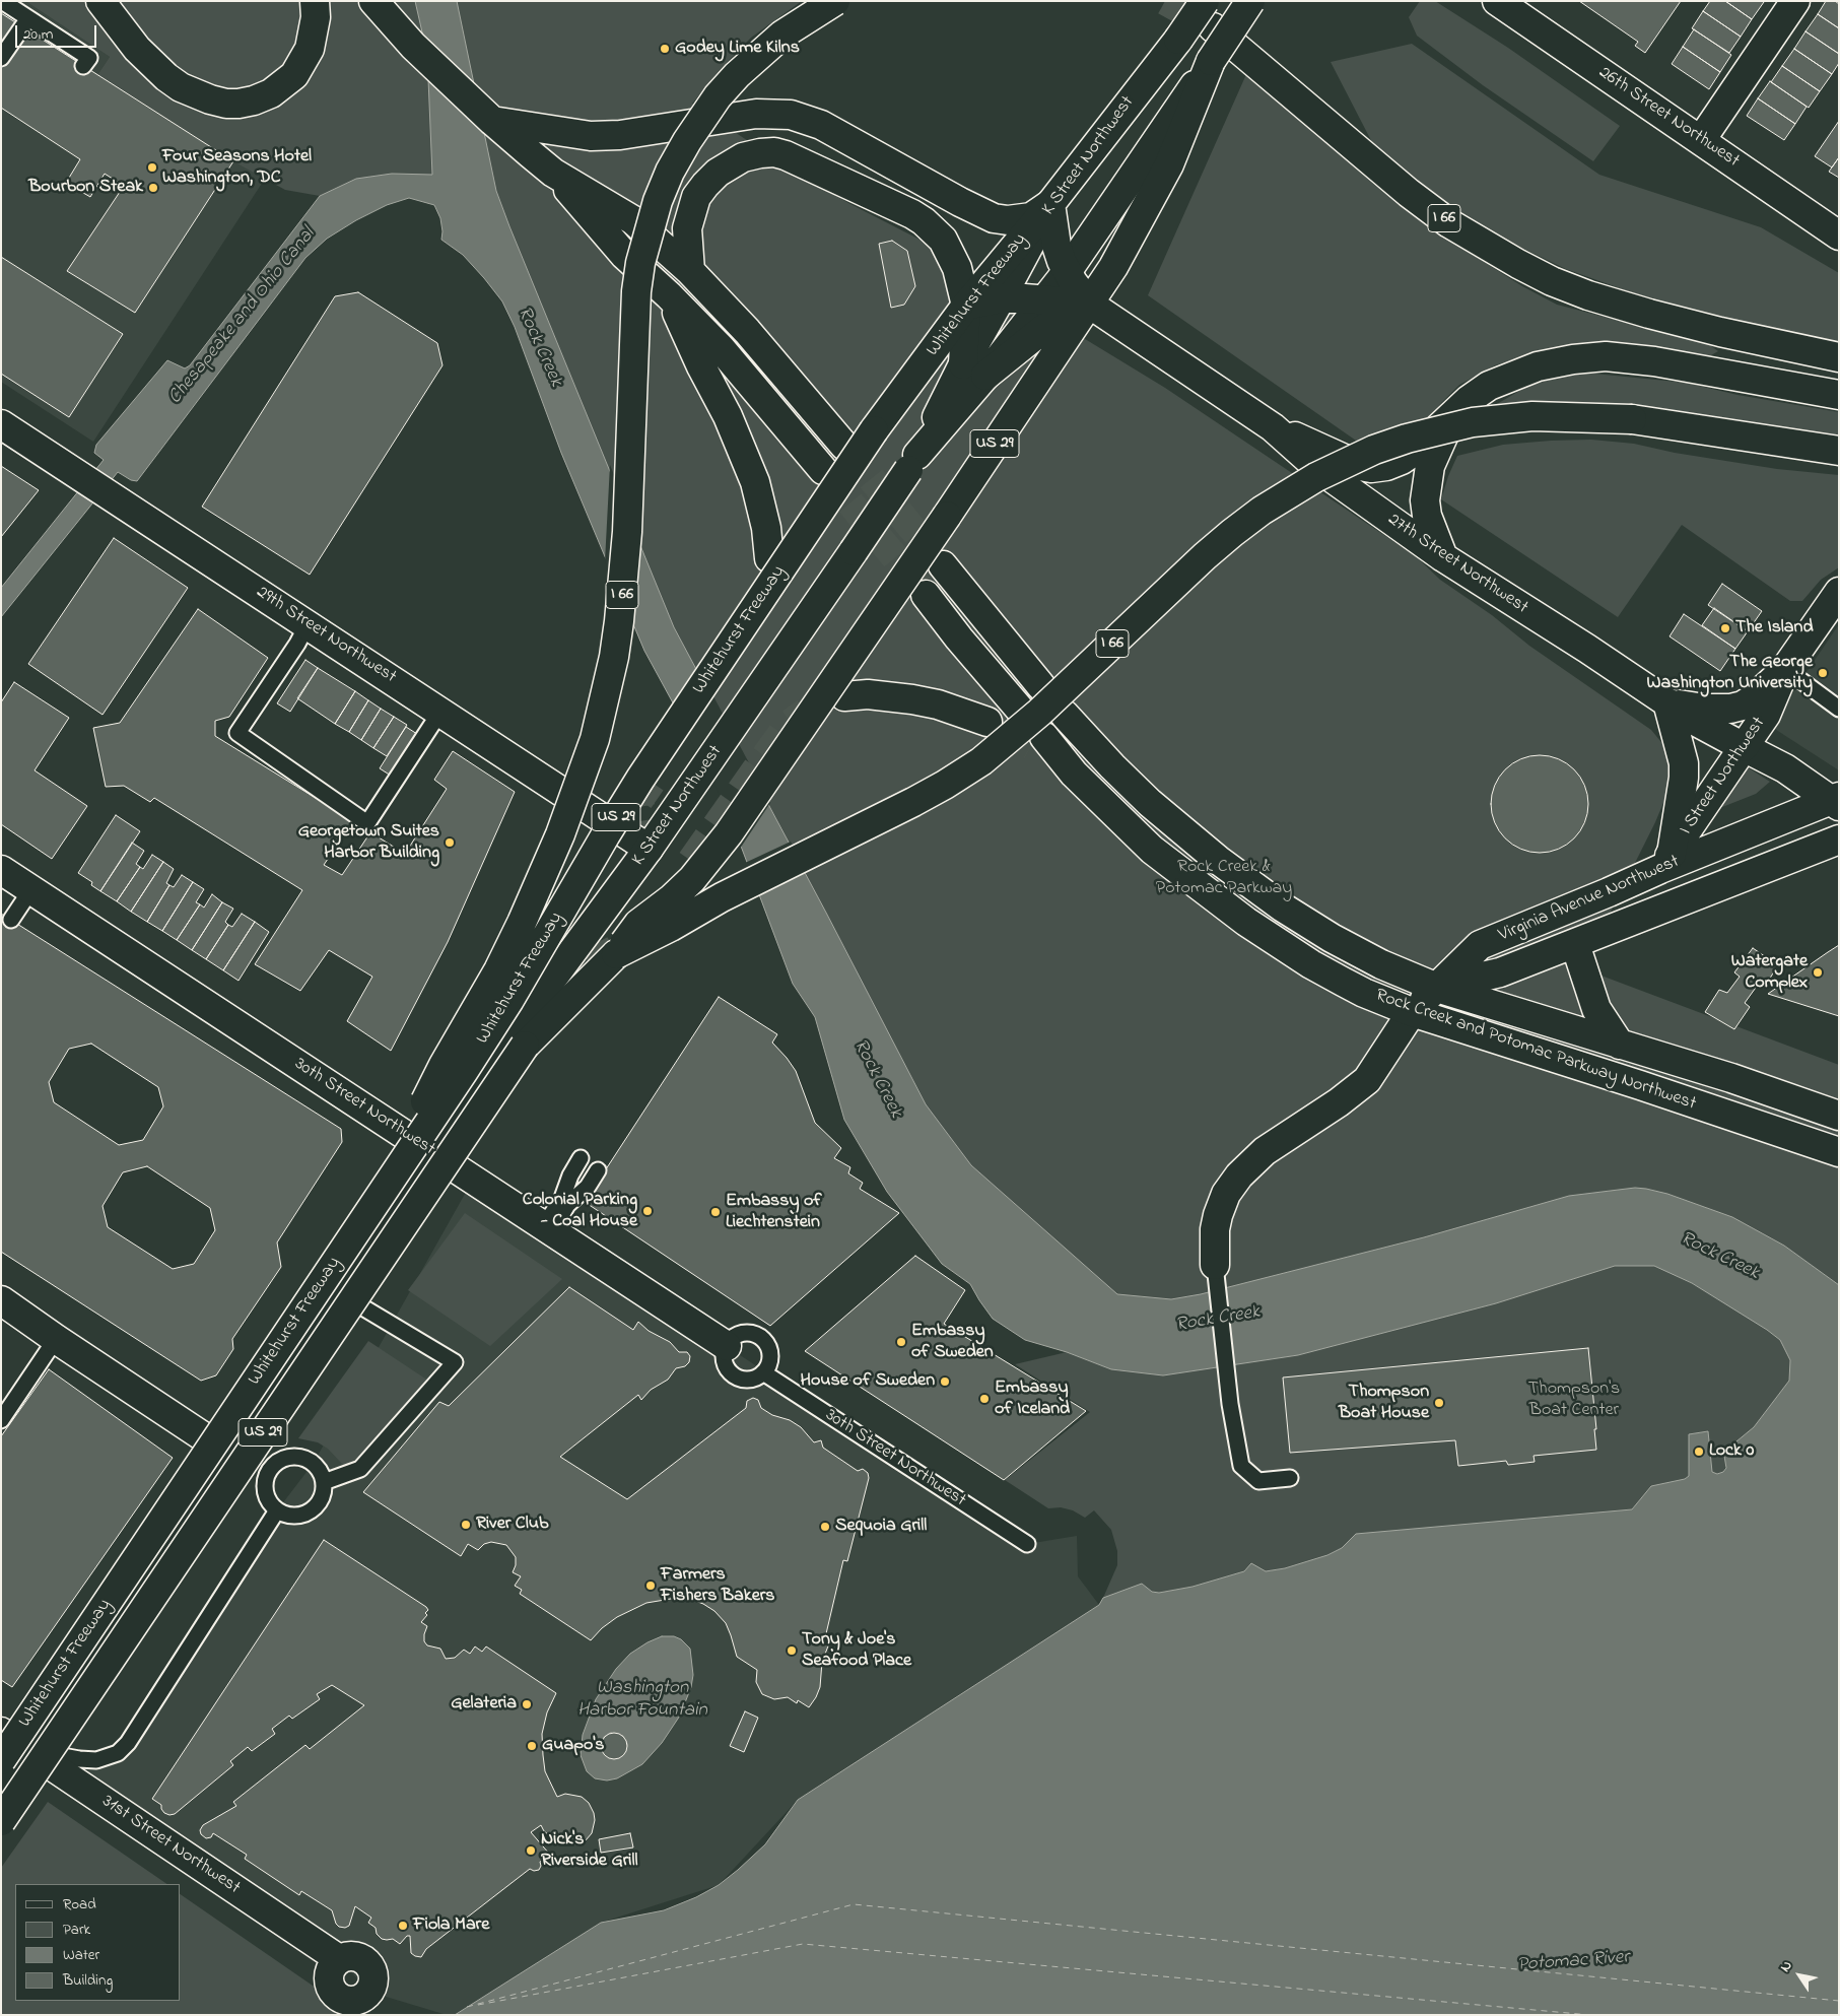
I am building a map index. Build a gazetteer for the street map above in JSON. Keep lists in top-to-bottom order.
{
  "streets": {
    "main road": [
      "26th Street Northwest",
      "K Street Northwest",
      "I 66",
      "Whitehurst Freeway",
      "US 29",
      "27th Street Northwest",
      "29th Street Northwest",
      "I Street Northwest",
      "Virginia Avenue Northwest",
      "Rock Creek and Potomac Parkway Northwest",
      "30th Street Northwest",
      "31st Street Northwest"
    ]
  },
  "crossings": [
    ["K Street Northwest", "Whitehurst Freeway"],
    ["K Street Northwest", "27th Street Northwest"],
    ["K Street Northwest", "29th Street Northwest"],
    ["K Street Northwest", "30th Street Northwest"],
    ["K Street Northwest", "31st Street Northwest"],
    ["I 66", "Whitehurst Freeway"],
    ["Whitehurst Freeway", "27th Street Northwest"],
    ["27th Street Northwest", "I Street Northwest"],
    ["27th Street Northwest", "Virginia Avenue Northwest"],
    ["I Street Northwest", "Virginia Avenue Northwest"],
    ["Virginia Avenue Northwest", "Rock Creek and Potomac Parkway Northwest"]
  ],
  "water": [
    "Chesapeake and Ohio Canal",
    "Rock Creek",
    "Washington Harbor Fountain",
    "Potomac River"
  ],
  "parks": ["Rock Creek & Potomac Parkway", "Thompson's Boat Center"],
  "places": [
    "Godey Lime Kilns",
    "Four Seasons Hotel Washington, DC",
    "Bourbon Steak",
    "The Island",
    "The George Washington University",
    "Georgetown Suites Harbor Building",
    "Watergate Complex",
    "Colonial Parking - Coal House",
    "Embassy of Liechtenstein",
    "Embassy of Sweden",
    "House of Sweden",
    "Embassy of Iceland",
    "Thompson Boat House",
    "Lock 0",
    "River Club",
    "Sequoia Grill",
    "Farmers Fishers Bakers",
    "Tony & Joe's Seafood Place",
    "Gelateria",
    "Guapo's",
    "Nick's Riverside Grill",
    "Fiola Mare"
  ],
  "legend": [
    "Road",
    "Park",
    "Water",
    "Building"
  ],
  "scale_bar": "20 m",
  "north": "top left"
}
